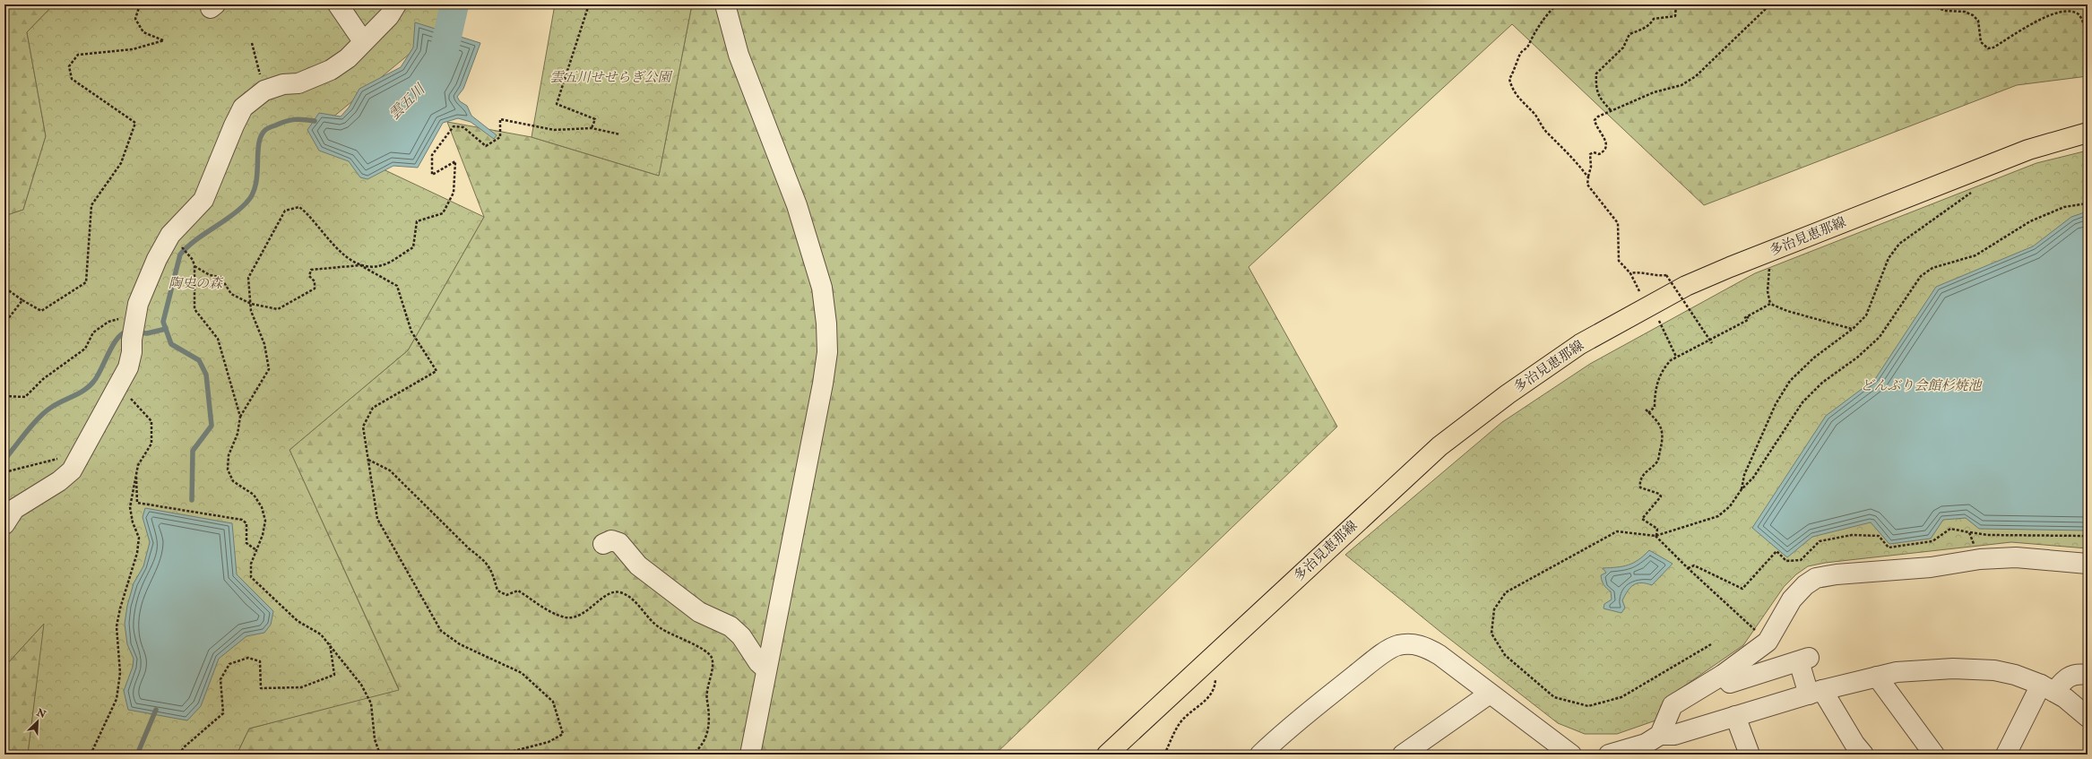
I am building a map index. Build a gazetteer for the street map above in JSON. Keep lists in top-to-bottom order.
{
  "streets": {
    "main road": ["多治見恵那線"]
  },
  "water": ["雲五川"],
  "parks": ["雲五川せせらぎ公園", "陶史の森", "どんぶり会館杉焼池"],
  "north": "top right"
}
